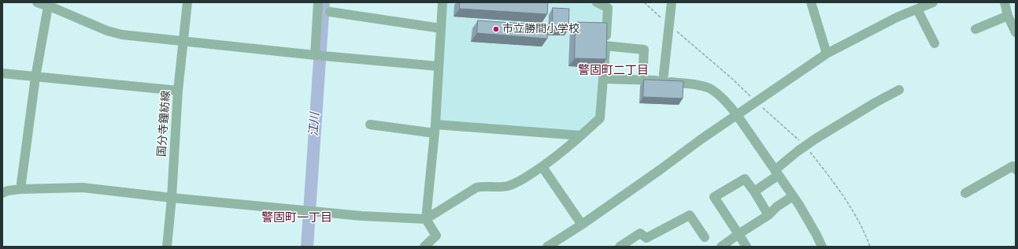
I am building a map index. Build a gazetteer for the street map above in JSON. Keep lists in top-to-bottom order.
{
  "streets": {
    "street": ["国分寺鐘紡線"]
  },
  "districts": ["警固町二丁目", "警固町一丁目"],
  "water": ["江川"],
  "places": ["市立勝間小学校"]
}
